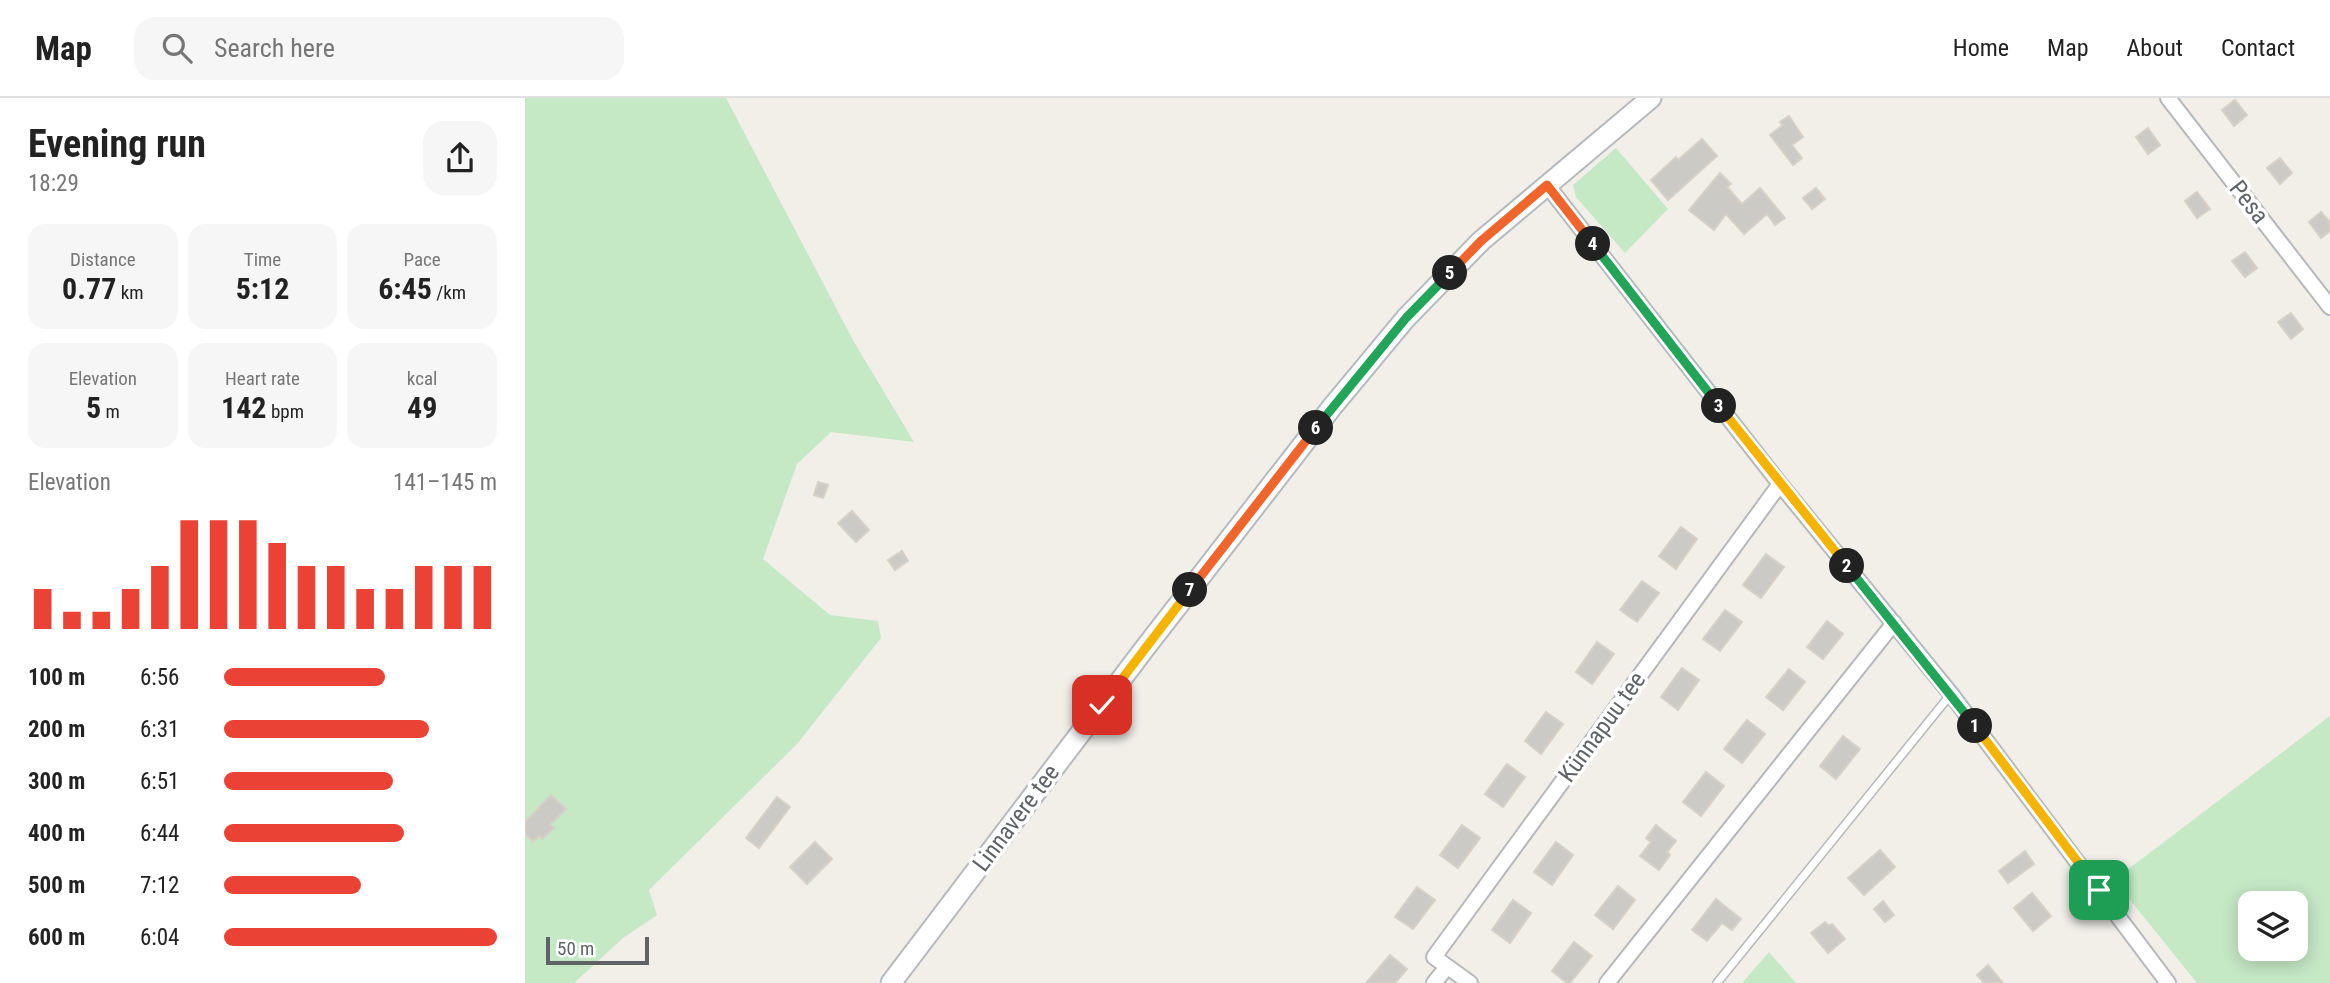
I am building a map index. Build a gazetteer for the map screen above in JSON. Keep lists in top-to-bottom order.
{
  "streets": {
    "street": ["Pesa", "Künnapuu tee", "Linnavere tee"]
  },
  "scale_bar": "50 m",
  "page": {
    "header": "Map",
    "search": "Search here",
    "nav": [
      "Home",
      "Map",
      "About",
      "Contact"
    ],
    "heading": ["Evening run", "18:29"],
    "stats": [
      ["Distance", "0.77 km"],
      ["Time", "5:12"],
      ["Pace", "6:45 /km"],
      ["Elevation", "5 m"],
      ["Heart rate", "142 bpm"],
      ["kcal", "49"]
    ],
    "pins": [
      "4",
      "5",
      "3",
      "6",
      "2",
      "7",
      "1"
    ],
    "chart": ["Elevation", "141–145 m"],
    "list": [
      {
        "name": "100 m",
        "note": "6:56"
      },
      {
        "name": "200 m",
        "note": "6:31"
      },
      {
        "name": "300 m",
        "note": "6:51"
      },
      {
        "name": "400 m",
        "note": "6:44"
      },
      {
        "name": "500 m",
        "note": "7:12"
      },
      {
        "name": "600 m",
        "note": "6:04"
      }
    ],
    "scale": "50 m"
  }
}
